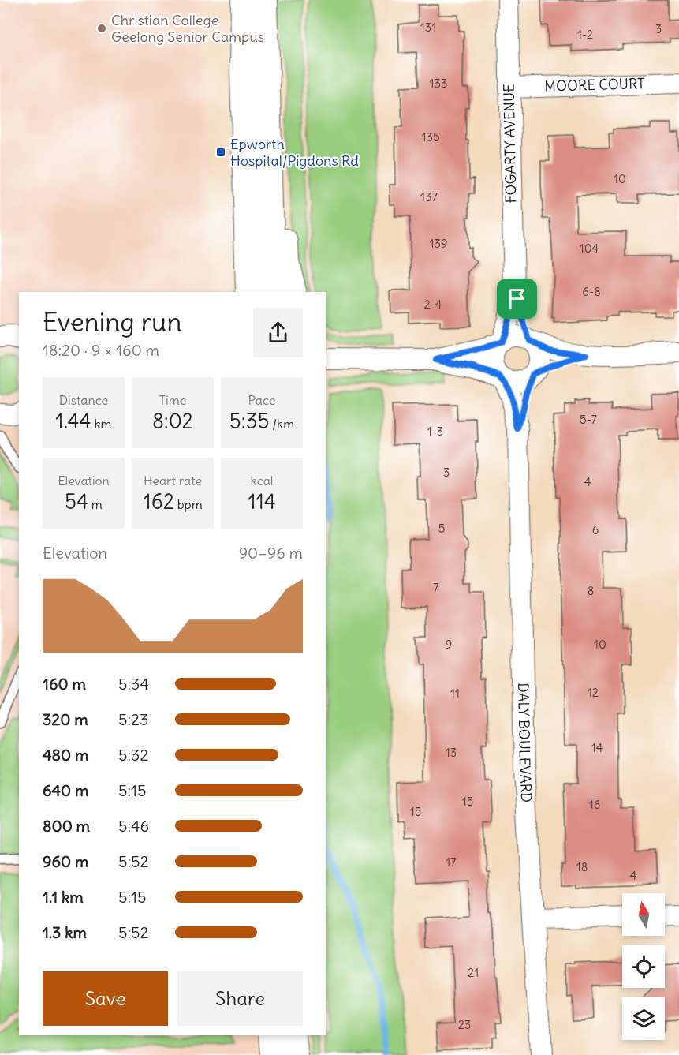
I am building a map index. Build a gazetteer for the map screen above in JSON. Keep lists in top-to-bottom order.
{
  "streets": {
    "street": ["MOORE COURT", "FOGARTY AVENUE", "DALY BOULEVARD"]
  },
  "crossings": [
    ["MOORE COURT", "FOGARTY AVENUE"]
  ],
  "places": {
    "other": ["Christian College Geelong Senior Campus"],
    "transit": ["Epworth Hospital/Pigdons Rd"]
  },
  "house_numbers": [
    "131",
    "3",
    "1-2",
    "133",
    "135",
    "10",
    "137",
    "139",
    "104",
    "6-8",
    "2-4",
    "5-7",
    "1-3",
    "3",
    "4",
    "5",
    "6",
    "7",
    "8",
    "9",
    "10",
    "12",
    "11",
    "14",
    "13",
    "15",
    "16",
    "15",
    "17",
    "18",
    "4",
    "21",
    "23"
  ],
  "north": "top",
  "page": {
    "heading": ["Evening run", "18:20 · 9 × 160 m"],
    "stats": [
      ["Distance", "1.44 km"],
      ["Time", "8:02"],
      ["Pace", "5:35 /km"],
      ["Elevation", "54 m"],
      ["Heart rate", "162 bpm"],
      ["kcal", "114"]
    ],
    "chart": ["Elevation", "90–96 m"],
    "list": [
      {
        "name": "160 m",
        "note": "5:34"
      },
      {
        "name": "320 m",
        "note": "5:23"
      },
      {
        "name": "480 m",
        "note": "5:32"
      },
      {
        "name": "640 m",
        "note": "5:15"
      },
      {
        "name": "800 m",
        "note": "5:46"
      },
      {
        "name": "960 m",
        "note": "5:52"
      },
      {
        "name": "1.1 km",
        "note": "5:15"
      },
      {
        "name": "1.3 km",
        "note": "5:52"
      }
    ],
    "buttons": ["Save", "Share"]
  }
}
